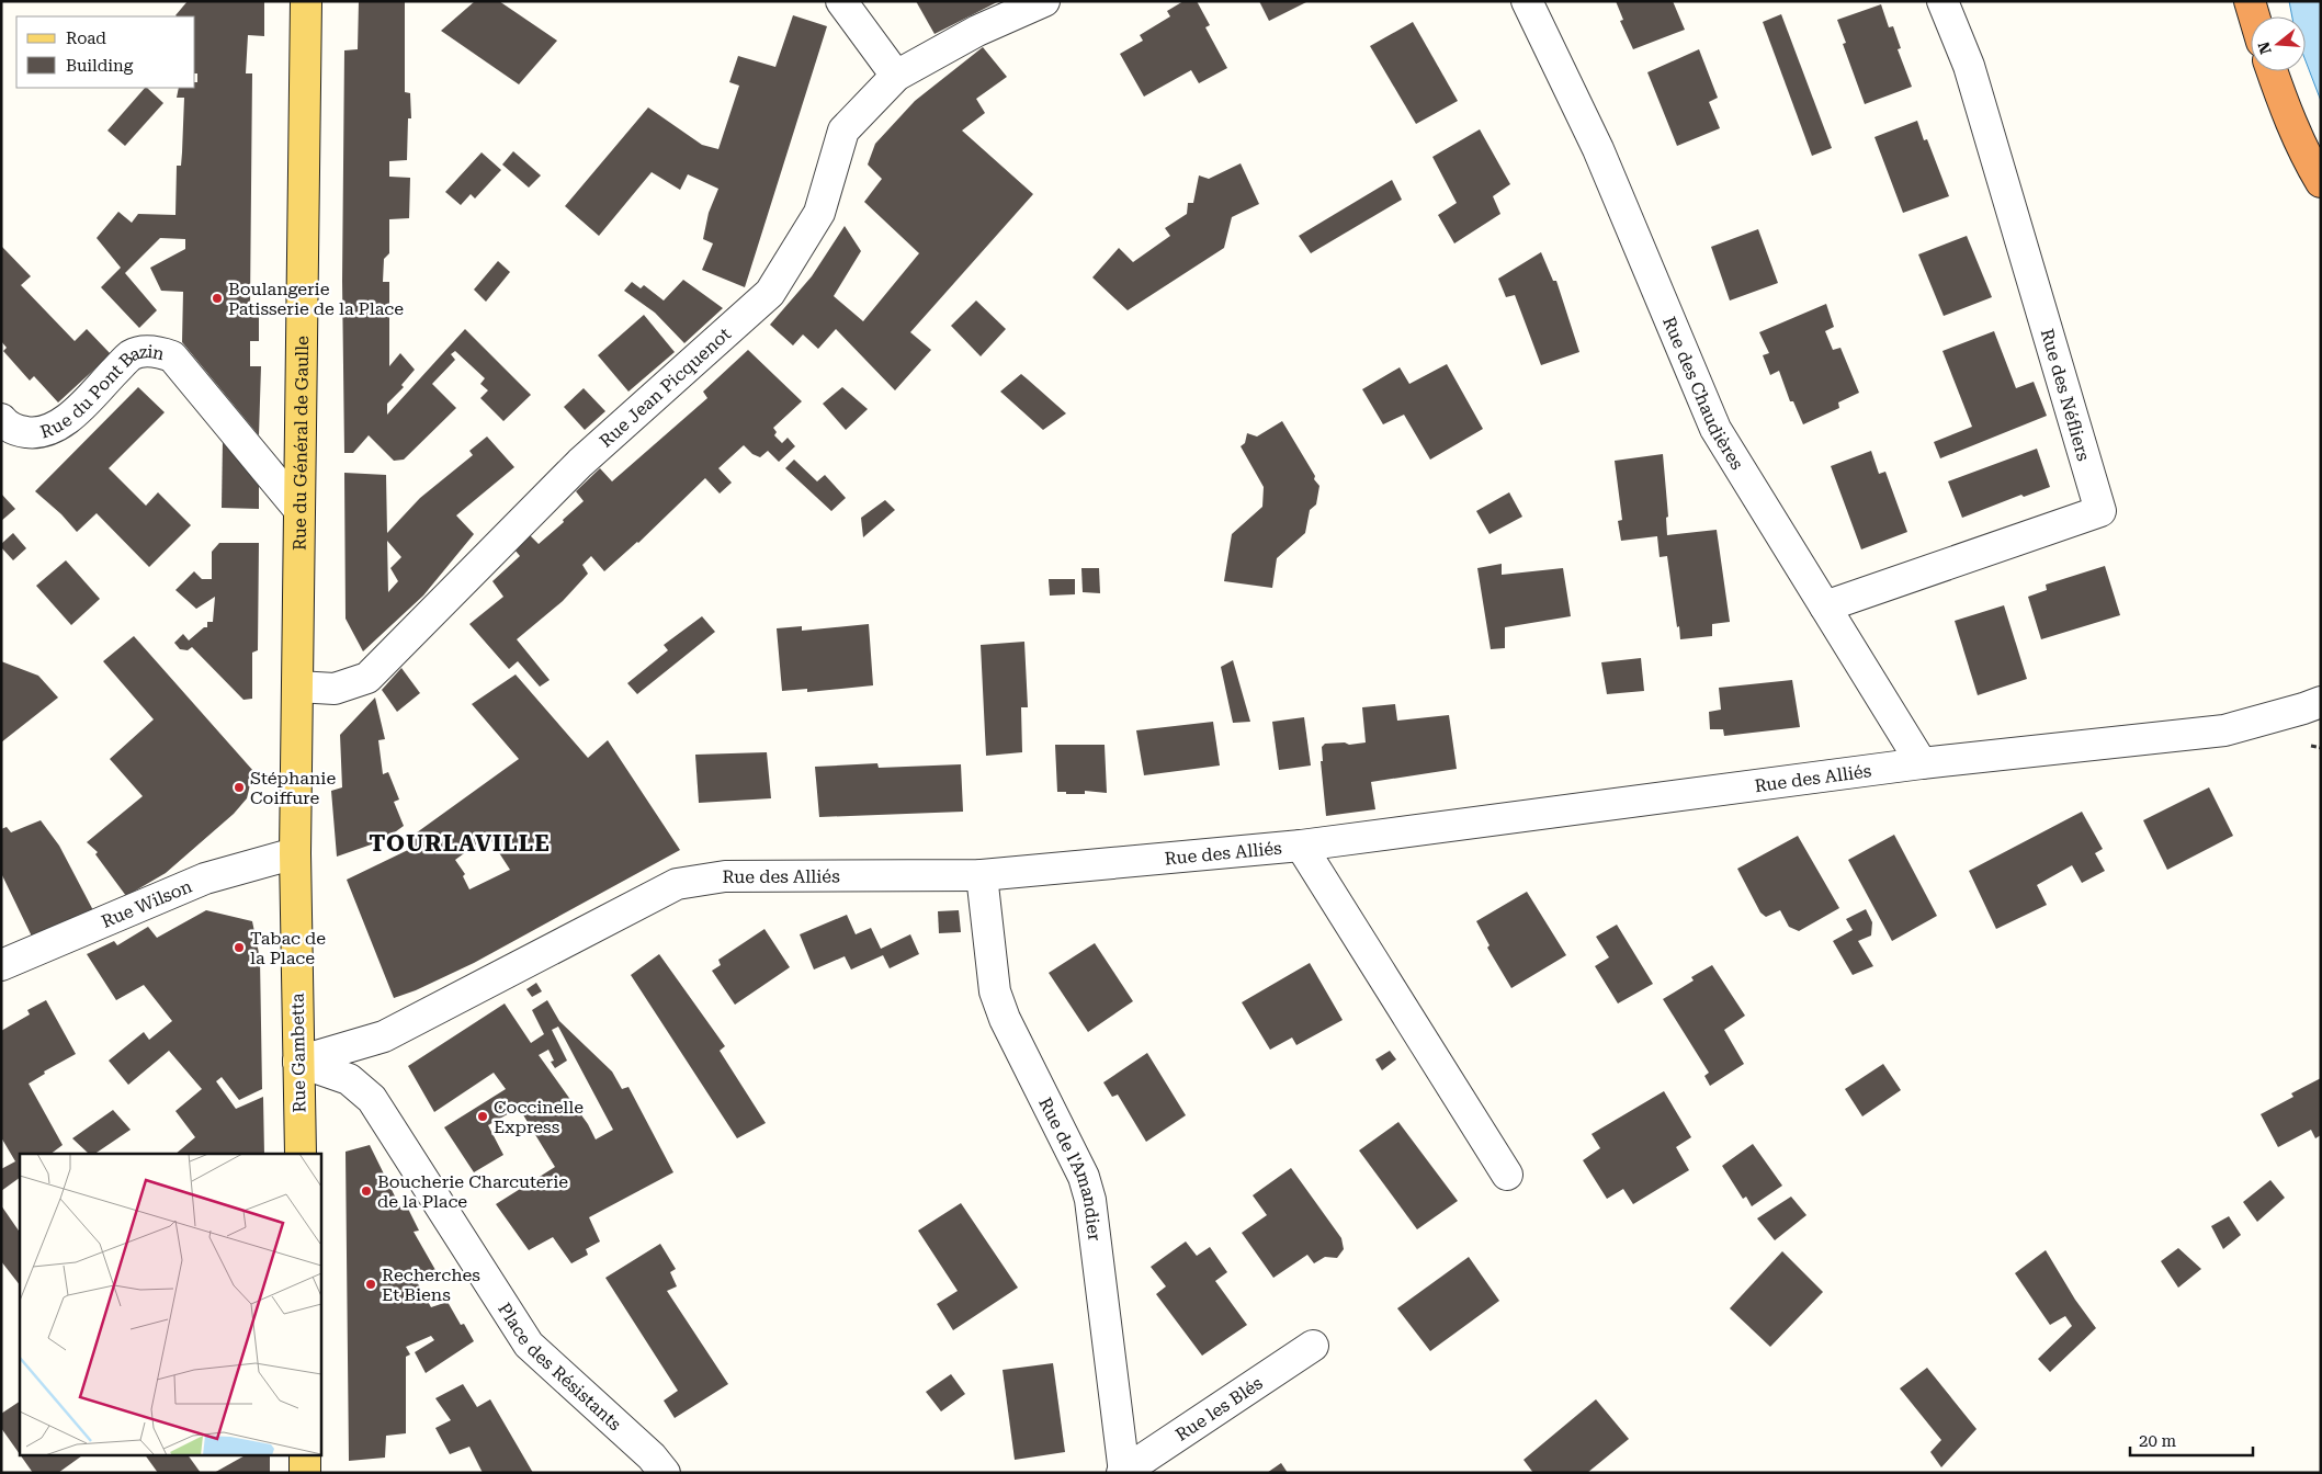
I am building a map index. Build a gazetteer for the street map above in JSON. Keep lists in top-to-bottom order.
{
  "streets": {
    "main road": ["Rue du Général de Gaulle", "Rue Gambetta"],
    "street": [
      "Rue Jean Picquenot",
      "Rue des Chaudières",
      "Rue du Pont Bazin",
      "Rue des Néfliers",
      "Rue des Alliés",
      "Rue Wilson",
      "Rue de l'Amandier",
      "Place des Résistants",
      "Rue les Blés"
    ]
  },
  "crossings": [
    ["Rue Jean Picquenot", "Rue du Général de Gaulle"],
    ["Rue des Chaudières", "Rue des Néfliers"],
    ["Rue des Chaudières", "Rue des Alliés"],
    ["Rue du Pont Bazin", "Rue du Général de Gaulle"],
    ["Rue du Général de Gaulle", "Rue Wilson"],
    ["Rue du Général de Gaulle", "Rue Gambetta"],
    ["Rue des Alliés", "Rue Gambetta"],
    ["Rue des Alliés", "Rue de l'Amandier"],
    ["Rue des Alliés", "Place des Résistants"],
    ["Rue Wilson", "Rue Gambetta"],
    ["Rue Gambetta", "Place des Résistants"],
    ["Rue de l'Amandier", "Rue les Blés"]
  ],
  "districts": ["TOURLAVILLE"],
  "places": [
    "Boulangerie Patisserie de la Place",
    "Stéphanie Coiffure",
    "Tabac de la Place",
    "Coccinelle Express",
    "Boucherie Charcuterie de la Place",
    "Recherches Et Biens"
  ],
  "legend": ["Road", "Building"],
  "scale_bar": "20 m",
  "north": "left"
}
